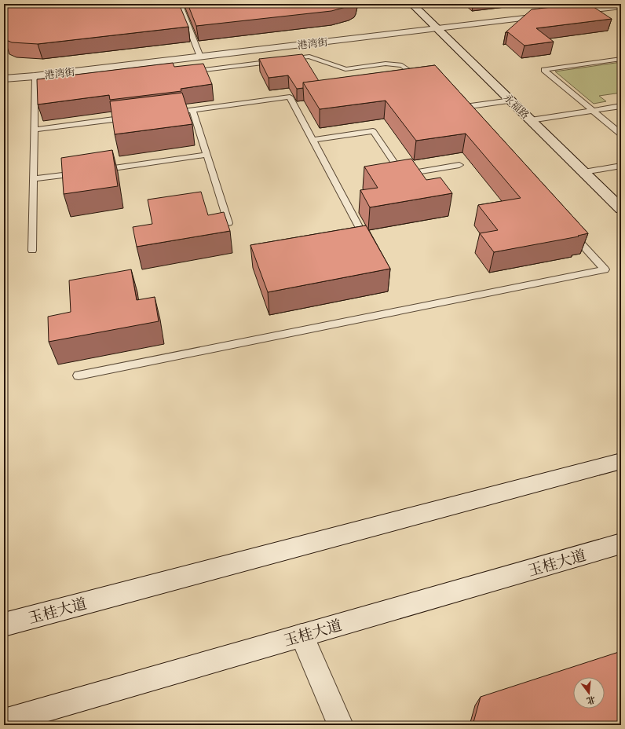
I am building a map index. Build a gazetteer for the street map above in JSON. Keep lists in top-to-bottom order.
{
  "streets": {
    "street": ["港湾街", "永福路", "玉桂大道"]
  },
  "crossings": [
    ["港湾街", "永福路"]
  ],
  "north": "bottom"
}
